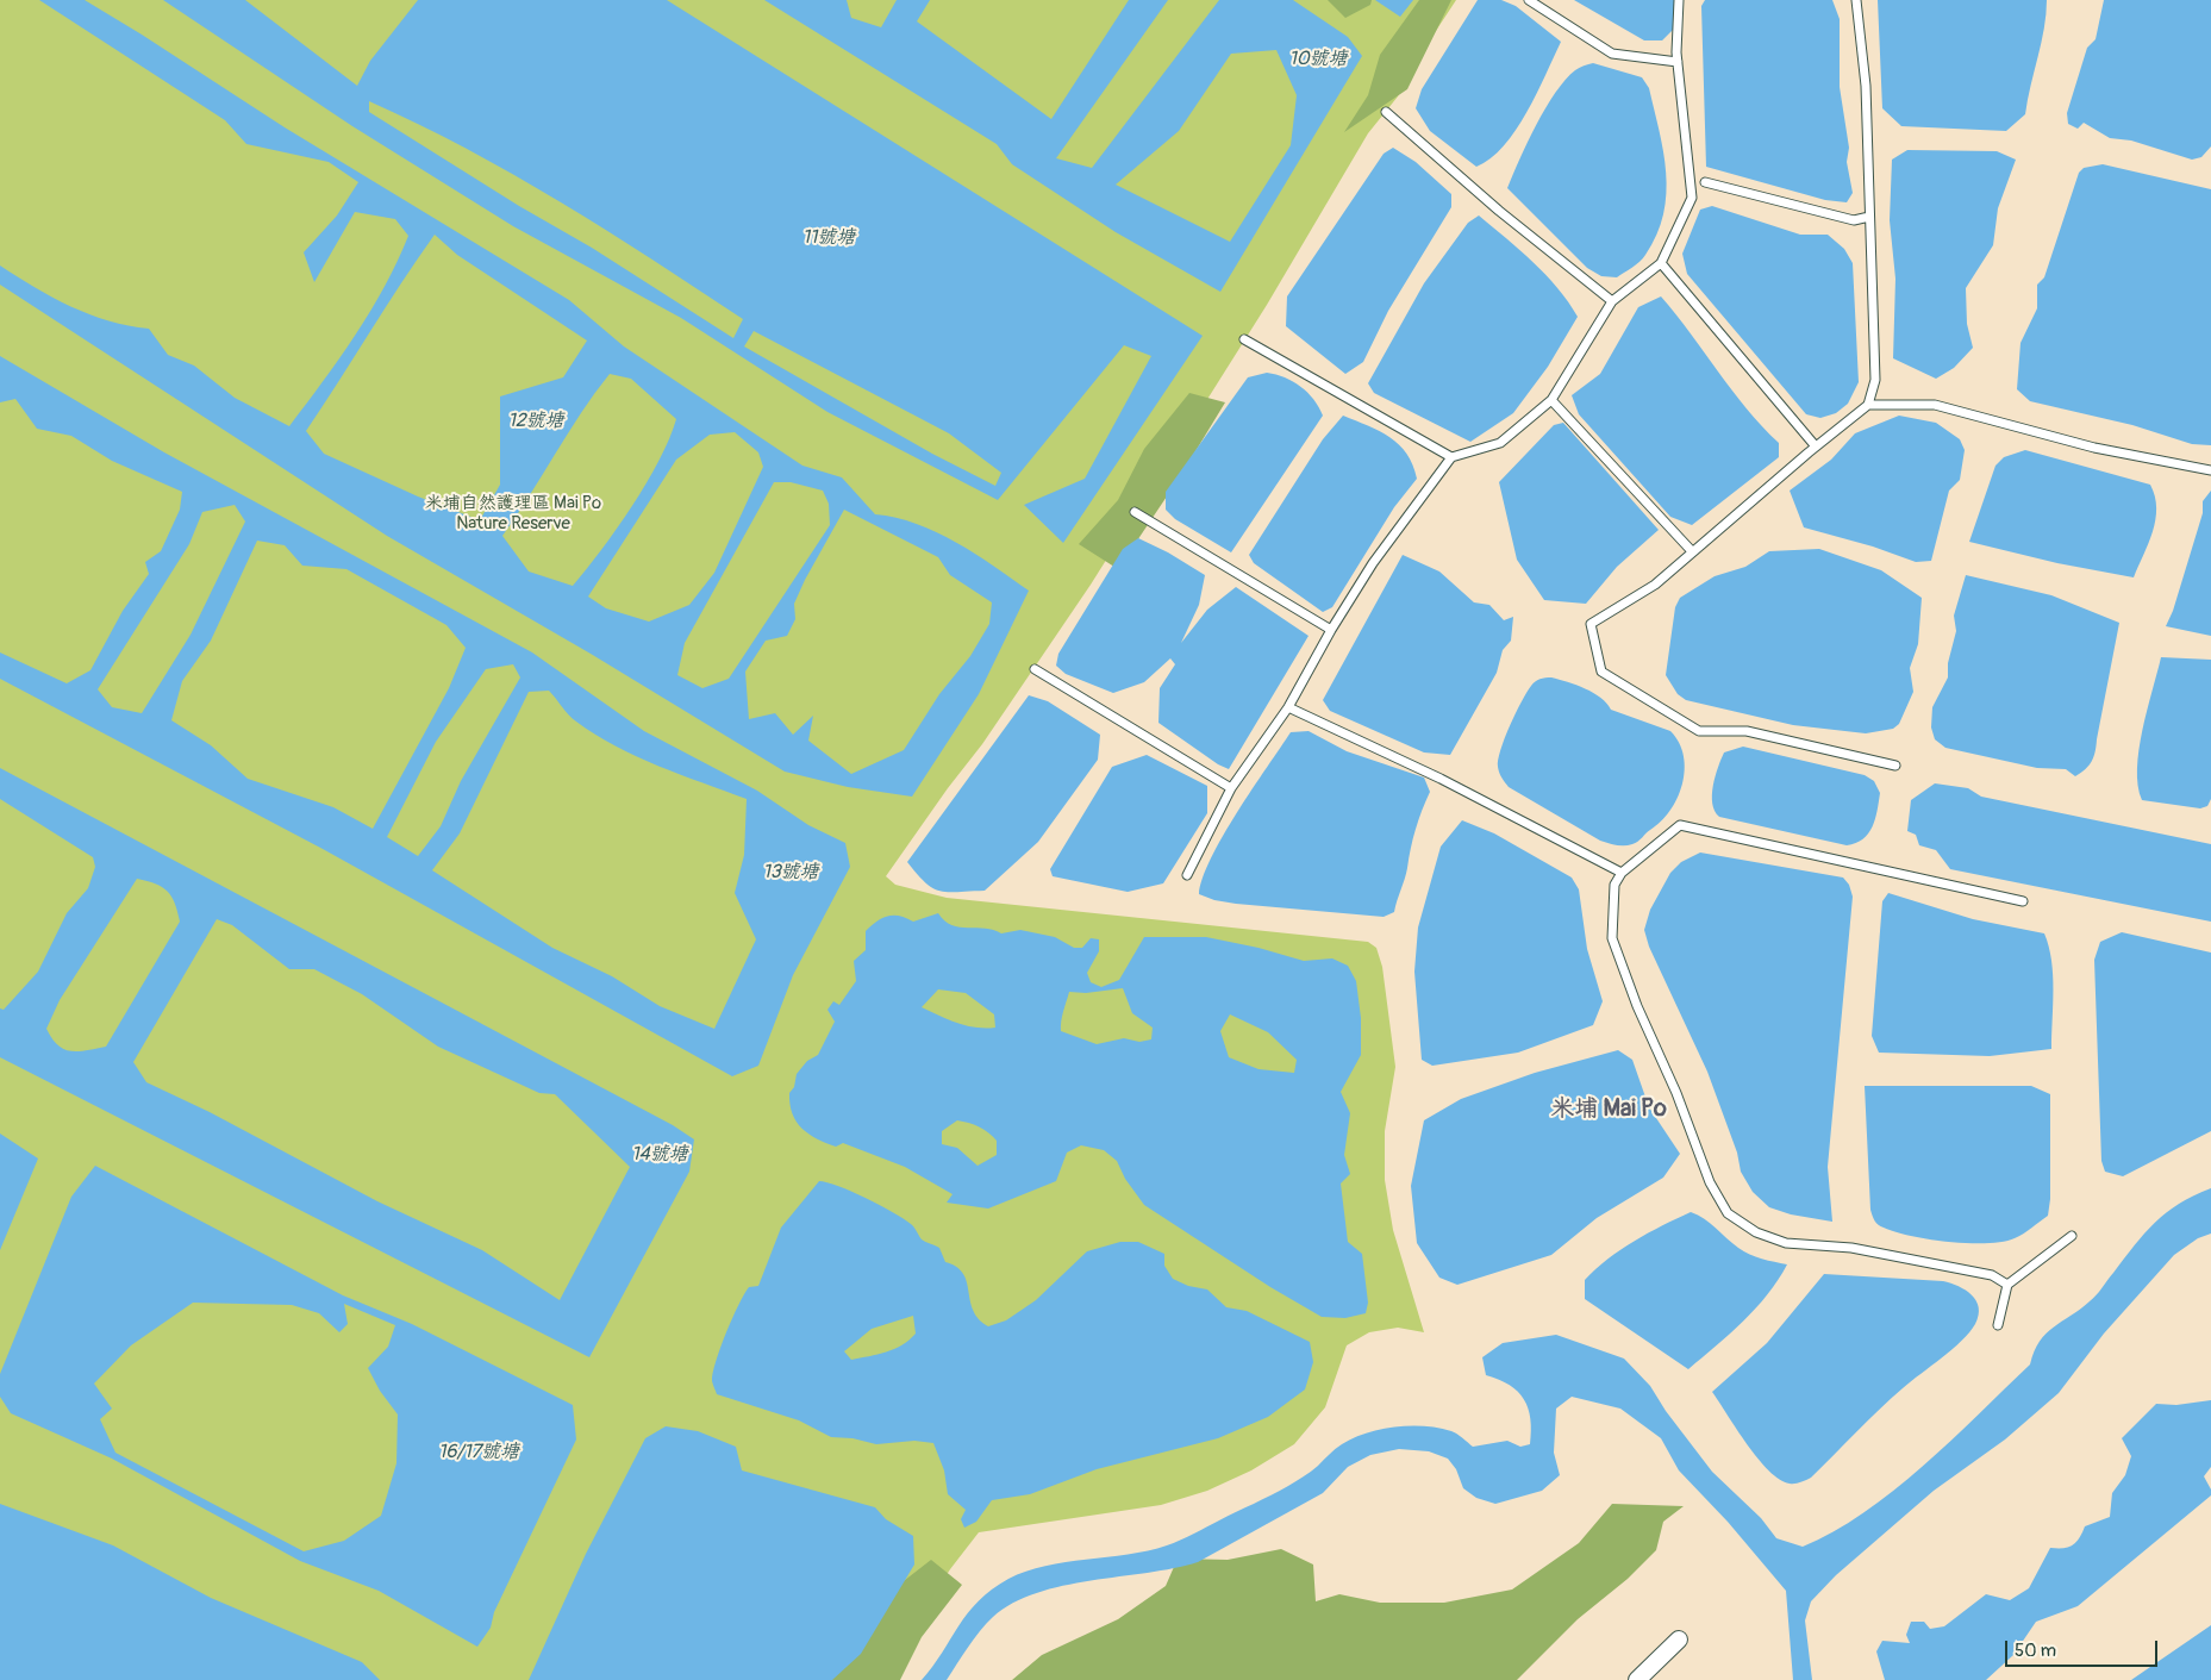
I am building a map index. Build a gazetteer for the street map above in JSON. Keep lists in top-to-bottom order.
{
  "districts": ["米埔 Mai Po"],
  "water": [
    "10號塘",
    "11號塘",
    "12號塘",
    "13號塘",
    "14號塘",
    "16/17號塘"
  ],
  "parks": ["米埔自然護理區 Mai Po Nature Reserve"],
  "scale_bar": "50 m"
}
